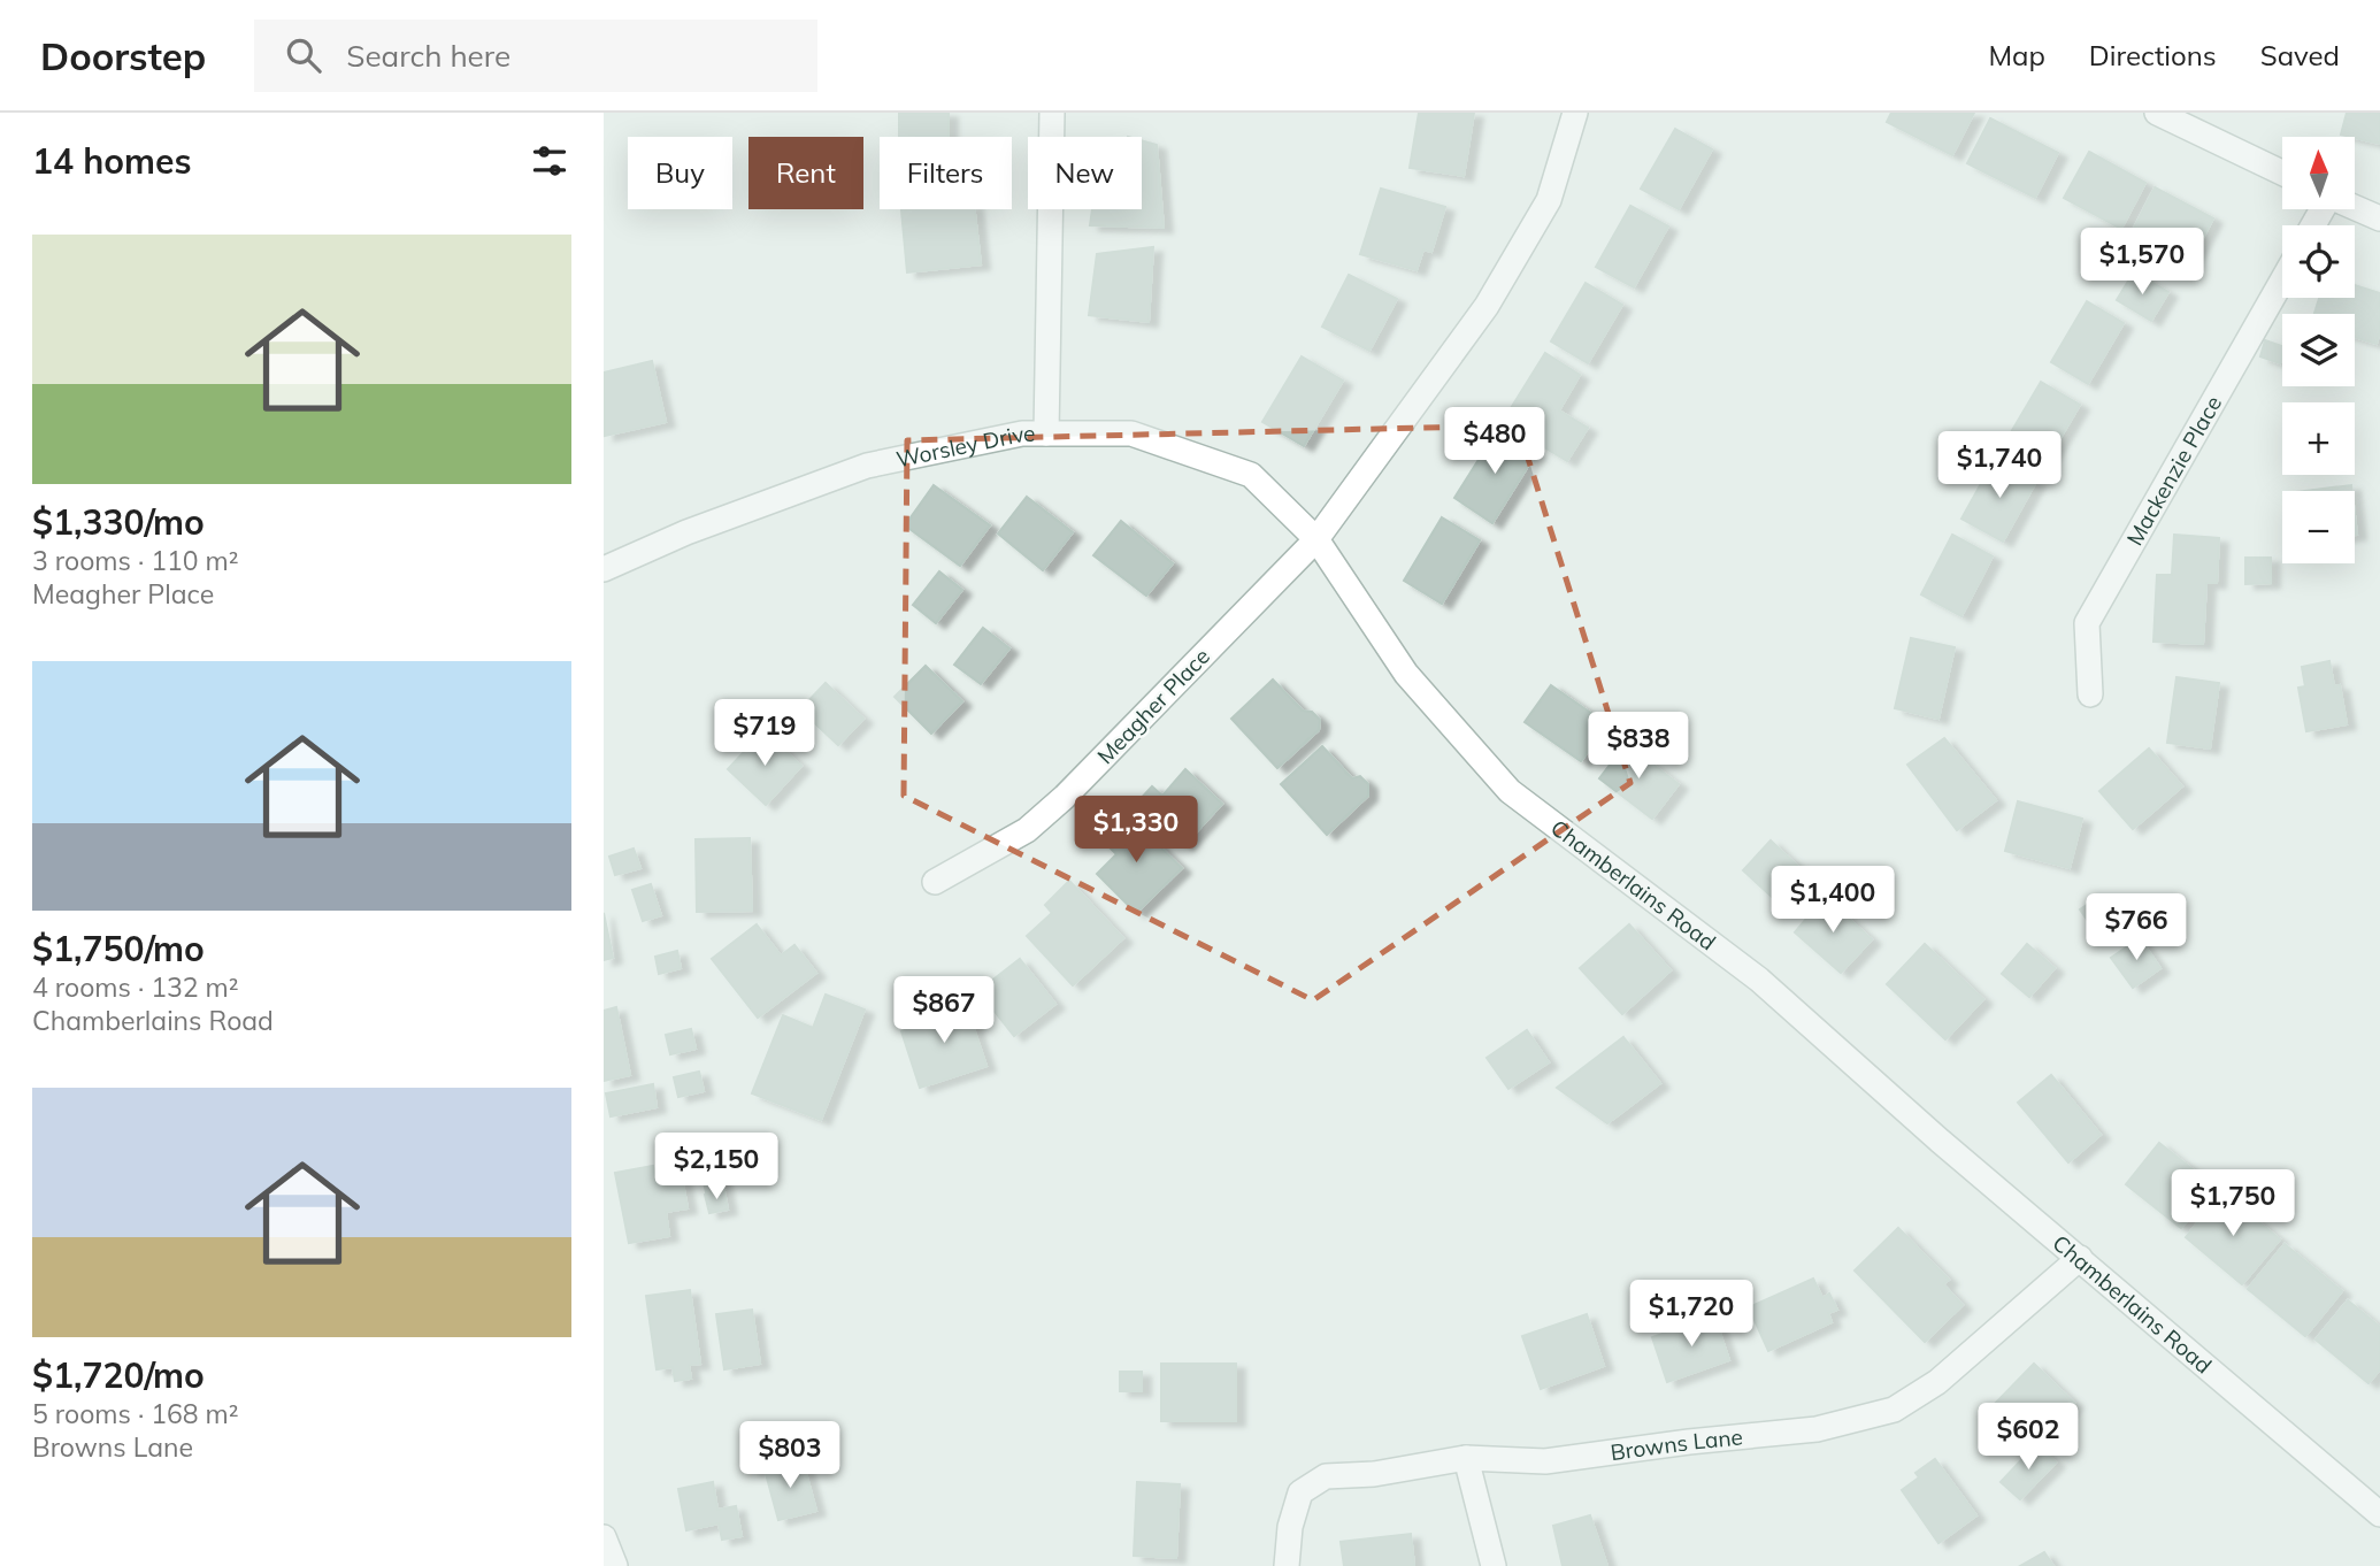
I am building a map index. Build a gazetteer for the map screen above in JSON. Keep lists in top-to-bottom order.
{
  "streets": {
    "street": [
      "Worsley Drive",
      "Mackenzie Place",
      "Meagher Place",
      "Chamberlains Road",
      "Browns Lane"
    ]
  },
  "crossings": [
    ["Worsley Drive", "Meagher Place"],
    ["Worsley Drive", "Chamberlains Road"],
    ["Meagher Place", "Chamberlains Road"],
    ["Chamberlains Road", "Browns Lane"]
  ],
  "north": "top",
  "page": {
    "header": "Doorstep",
    "search": "Search here",
    "nav": ["Map", "Directions", "Saved"],
    "heading": "14 homes",
    "map_buttons": ["+", "−"],
    "chip": [
      "Buy",
      "Rent",
      "Filters",
      "New"
    ],
    "list": [
      {
        "name": "$1,330/mo",
        "note": "3 rooms · 110 m² · Meagher Place"
      },
      {
        "name": "$1,750/mo",
        "note": "4 rooms · 132 m² · Chamberlains Road"
      },
      {
        "name": "$1,720/mo",
        "note": "5 rooms · 168 m² · Browns Lane"
      }
    ],
    "price": [
      "$1,570",
      "$480",
      "$1,740",
      "$719",
      "$838",
      "$1,330",
      "$1,400",
      "$766",
      "$867",
      "$2,150",
      "$1,750",
      "$1,720",
      "$602",
      "$803"
    ]
  }
}
